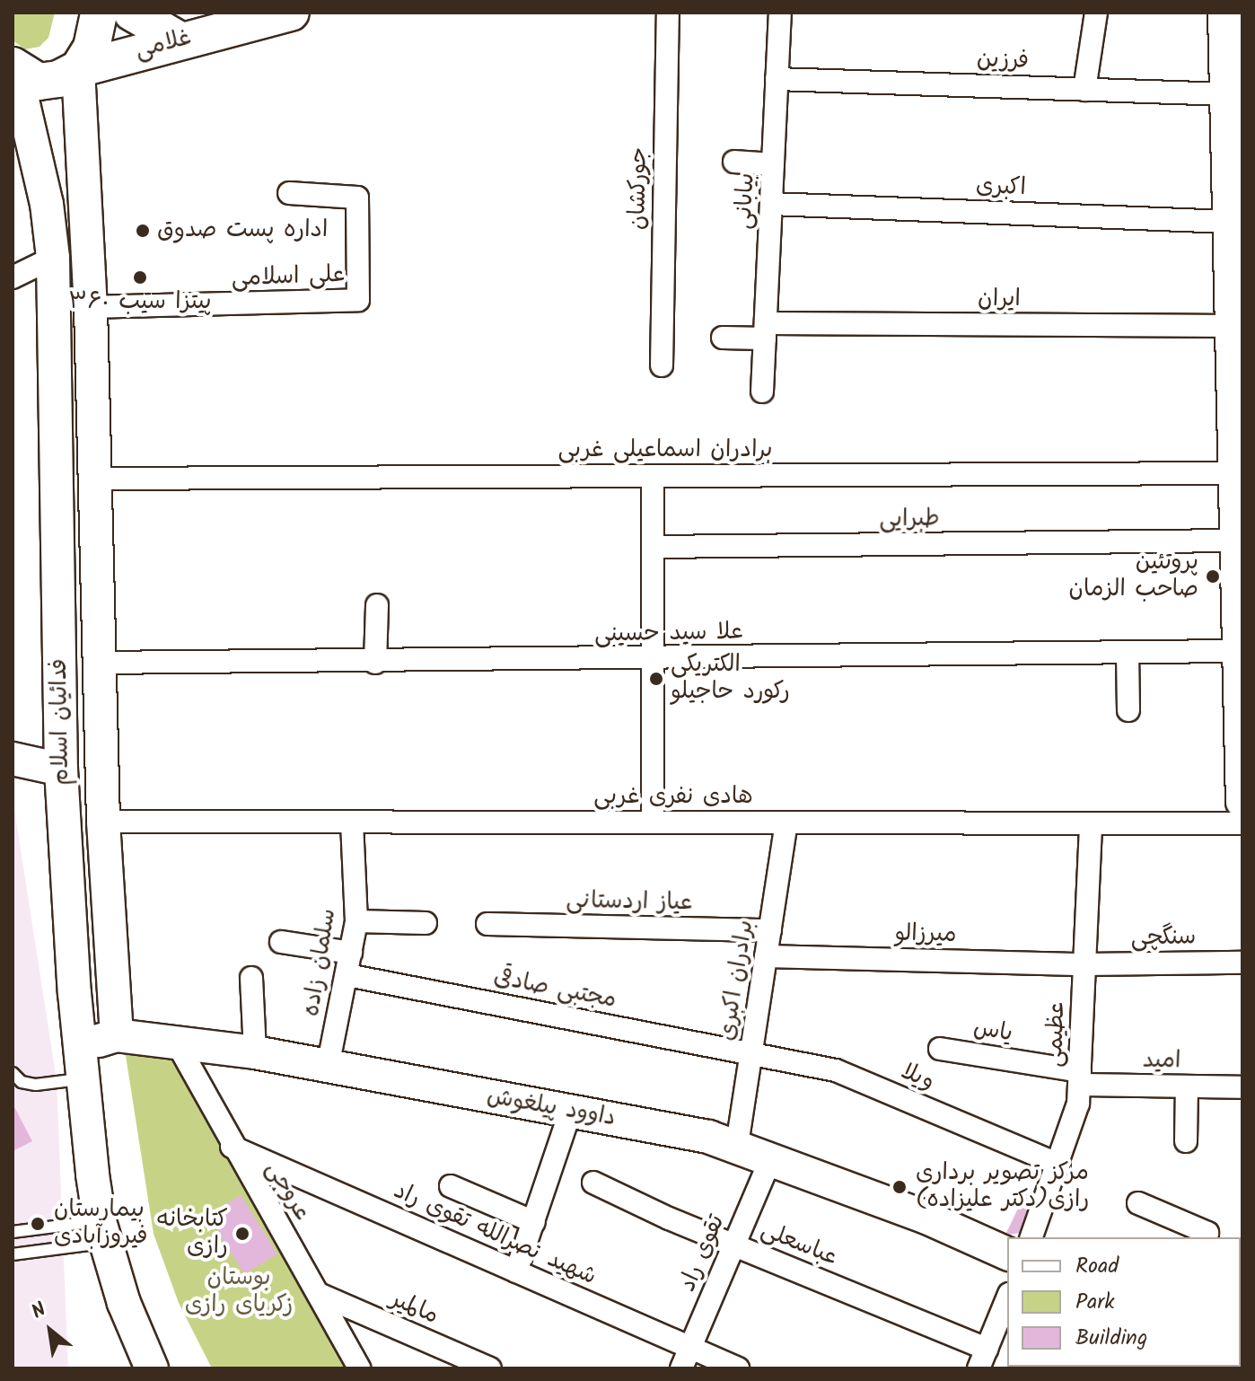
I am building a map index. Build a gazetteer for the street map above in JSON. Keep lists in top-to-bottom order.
{
  "streets": {
    "main road": ["غلامی", "فدائیان اسلام", "داوود پیلغوش"],
    "street": [
      "فرزین",
      "اکبری",
      "جورکشان",
      "بیابانی",
      "علی اسلامی",
      "ایران",
      "برادران اسماعیلی غربی",
      "طبرایی",
      "علا سید حسینی",
      "هادی نفری غربی",
      "عیاز اردستانی",
      "میرزالو",
      "سنگچی",
      "سلمان زاده",
      "برادران اکبری",
      "مجتبی صادقی",
      "یاس",
      "عظیمی",
      "امید",
      "ویلا",
      "عروجی",
      "شهید نصرالله تقوی راد",
      "عباسعلی",
      "تقوی راد",
      "مالمیر"
    ]
  },
  "crossings": [
    ["غلامی", "فدائیان اسلام"],
    ["فرزین", "بیابانی"],
    ["اکبری", "بیابانی"],
    ["بیابانی", "ایران"],
    ["علی اسلامی", "فدائیان اسلام"],
    ["برادران اسماعیلی غربی", "فدائیان اسلام"],
    ["علا سید حسینی", "فدائیان اسلام"],
    ["فدائیان اسلام", "هادی نفری غربی"],
    ["فدائیان اسلام", "داوود پیلغوش"],
    ["هادی نفری غربی", "سلمان زاده"],
    ["هادی نفری غربی", "برادران اکبری"],
    ["هادی نفری غربی", "عظیمی"],
    ["عیاز اردستانی", "برادران اکبری"],
    ["میرزالو", "سنگچی"],
    ["میرزالو", "برادران اکبری"],
    ["میرزالو", "عظیمی"],
    ["سنگچی", "عظیمی"],
    ["سلمان زاده", "مجتبی صادقی"],
    ["سلمان زاده", "داوود پیلغوش"],
    ["برادران اکبری", "مجتبی صادقی"],
    ["برادران اکبری", "ویلا"],
    ["برادران اکبری", "داوود پیلغوش"],
    ["مجتبی صادقی", "ویلا"],
    ["یاس", "عظیمی"],
    ["یاس", "امید"],
    ["عظیمی", "امید"],
    ["عظیمی", "ویلا"],
    ["داوود پیلغوش", "عروجی"],
    ["داوود پیلغوش", "تقوی راد"],
    ["عروجی", "شهید نصرالله تقوی راد"],
    ["عروجی", "مالمیر"],
    ["شهید نصرالله تقوی راد", "تقوی راد"],
    ["عباسعلی", "تقوی راد"]
  ],
  "parks": ["بوستان زکریای رازی"],
  "places": [
    "اداره پست صدوق",
    "پیتزا سیب ۳۶۰",
    "پروتئین صاحب الزمان",
    "الکتریکی رکورد حاجیلو",
    "مرکز تصویر برداری رازی(دکتر علیزاده)",
    "بیمارستان فیروزآبادی",
    "کتابخانه رازی"
  ],
  "legend": ["Road", "Park", "Building"],
  "north": "top left"
}
